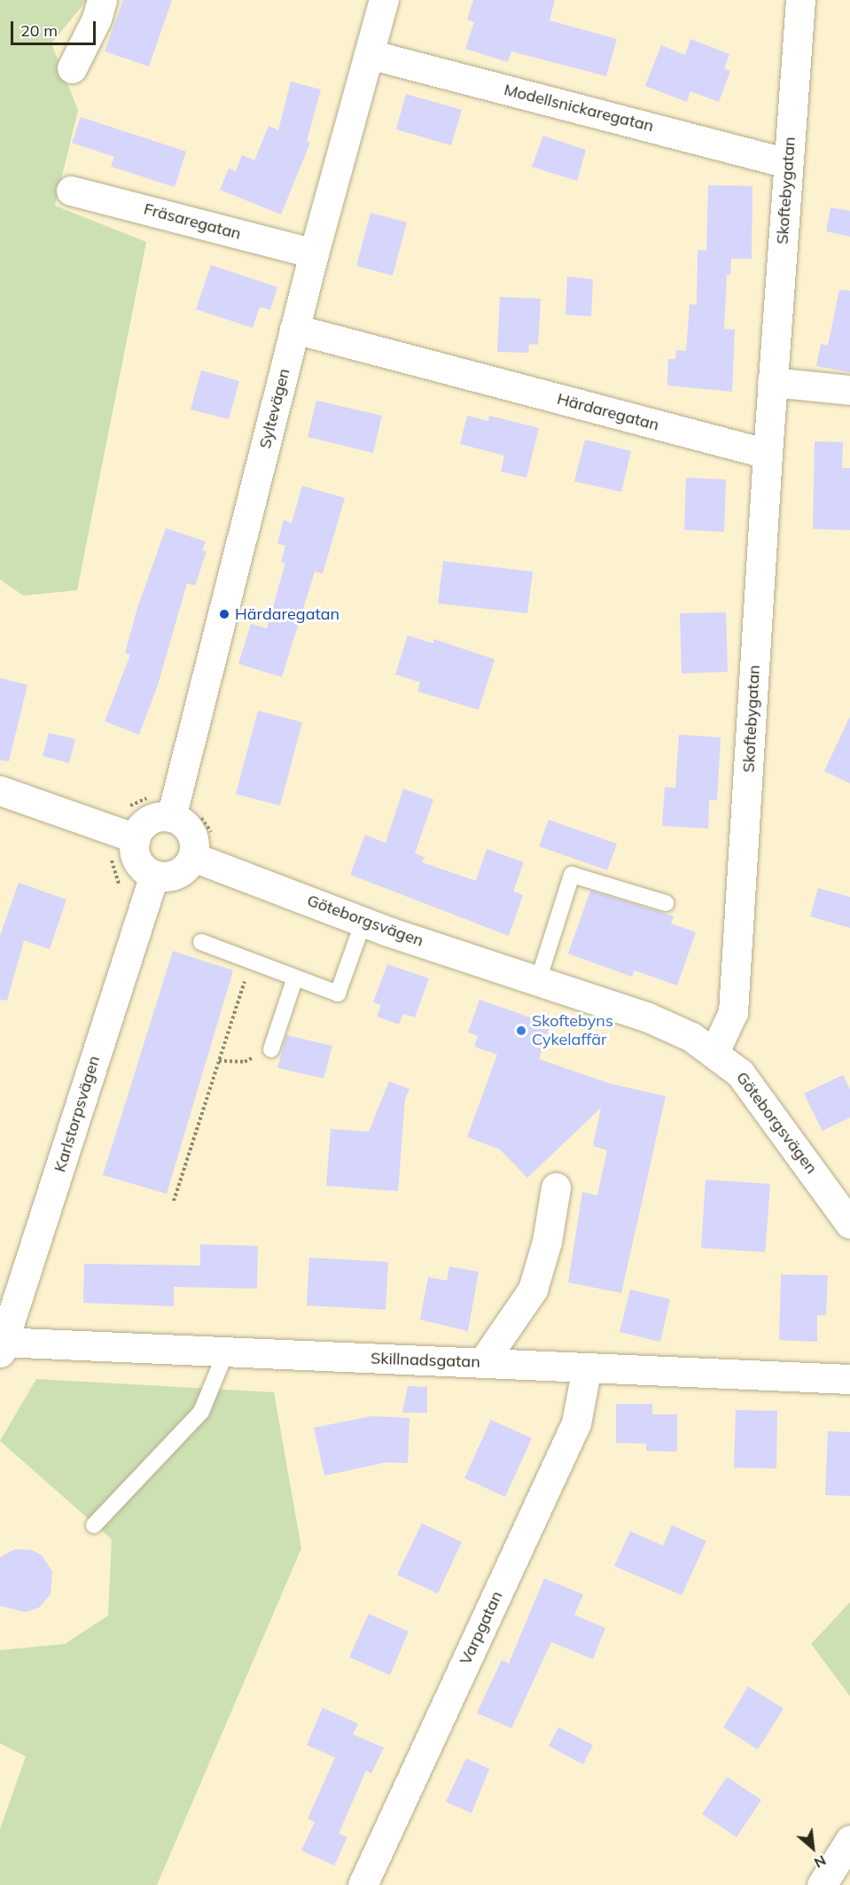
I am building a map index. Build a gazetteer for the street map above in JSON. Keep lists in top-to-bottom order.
{
  "streets": {
    "street": [
      "Modellsnickaregatan",
      "Skoftebygatan",
      "Fräsaregatan",
      "Syltevägen",
      "Härdaregatan",
      "Göteborgsvägen",
      "Karlstorpsvägen",
      "Skillnadsgatan",
      "Varpgatan"
    ]
  },
  "crossings": [
    ["Modellsnickaregatan", "Skoftebygatan"],
    ["Modellsnickaregatan", "Syltevägen"],
    ["Skoftebygatan", "Härdaregatan"],
    ["Skoftebygatan", "Göteborgsvägen"],
    ["Fräsaregatan", "Syltevägen"],
    ["Syltevägen", "Härdaregatan"],
    ["Syltevägen", "Göteborgsvägen"],
    ["Syltevägen", "Karlstorpsvägen"],
    ["Göteborgsvägen", "Karlstorpsvägen"],
    ["Karlstorpsvägen", "Skillnadsgatan"],
    ["Skillnadsgatan", "Varpgatan"]
  ],
  "places": ["Härdaregatan", "Skoftebyns Cykelaffär"],
  "scale_bar": "20 m",
  "north": "bottom right"
}
